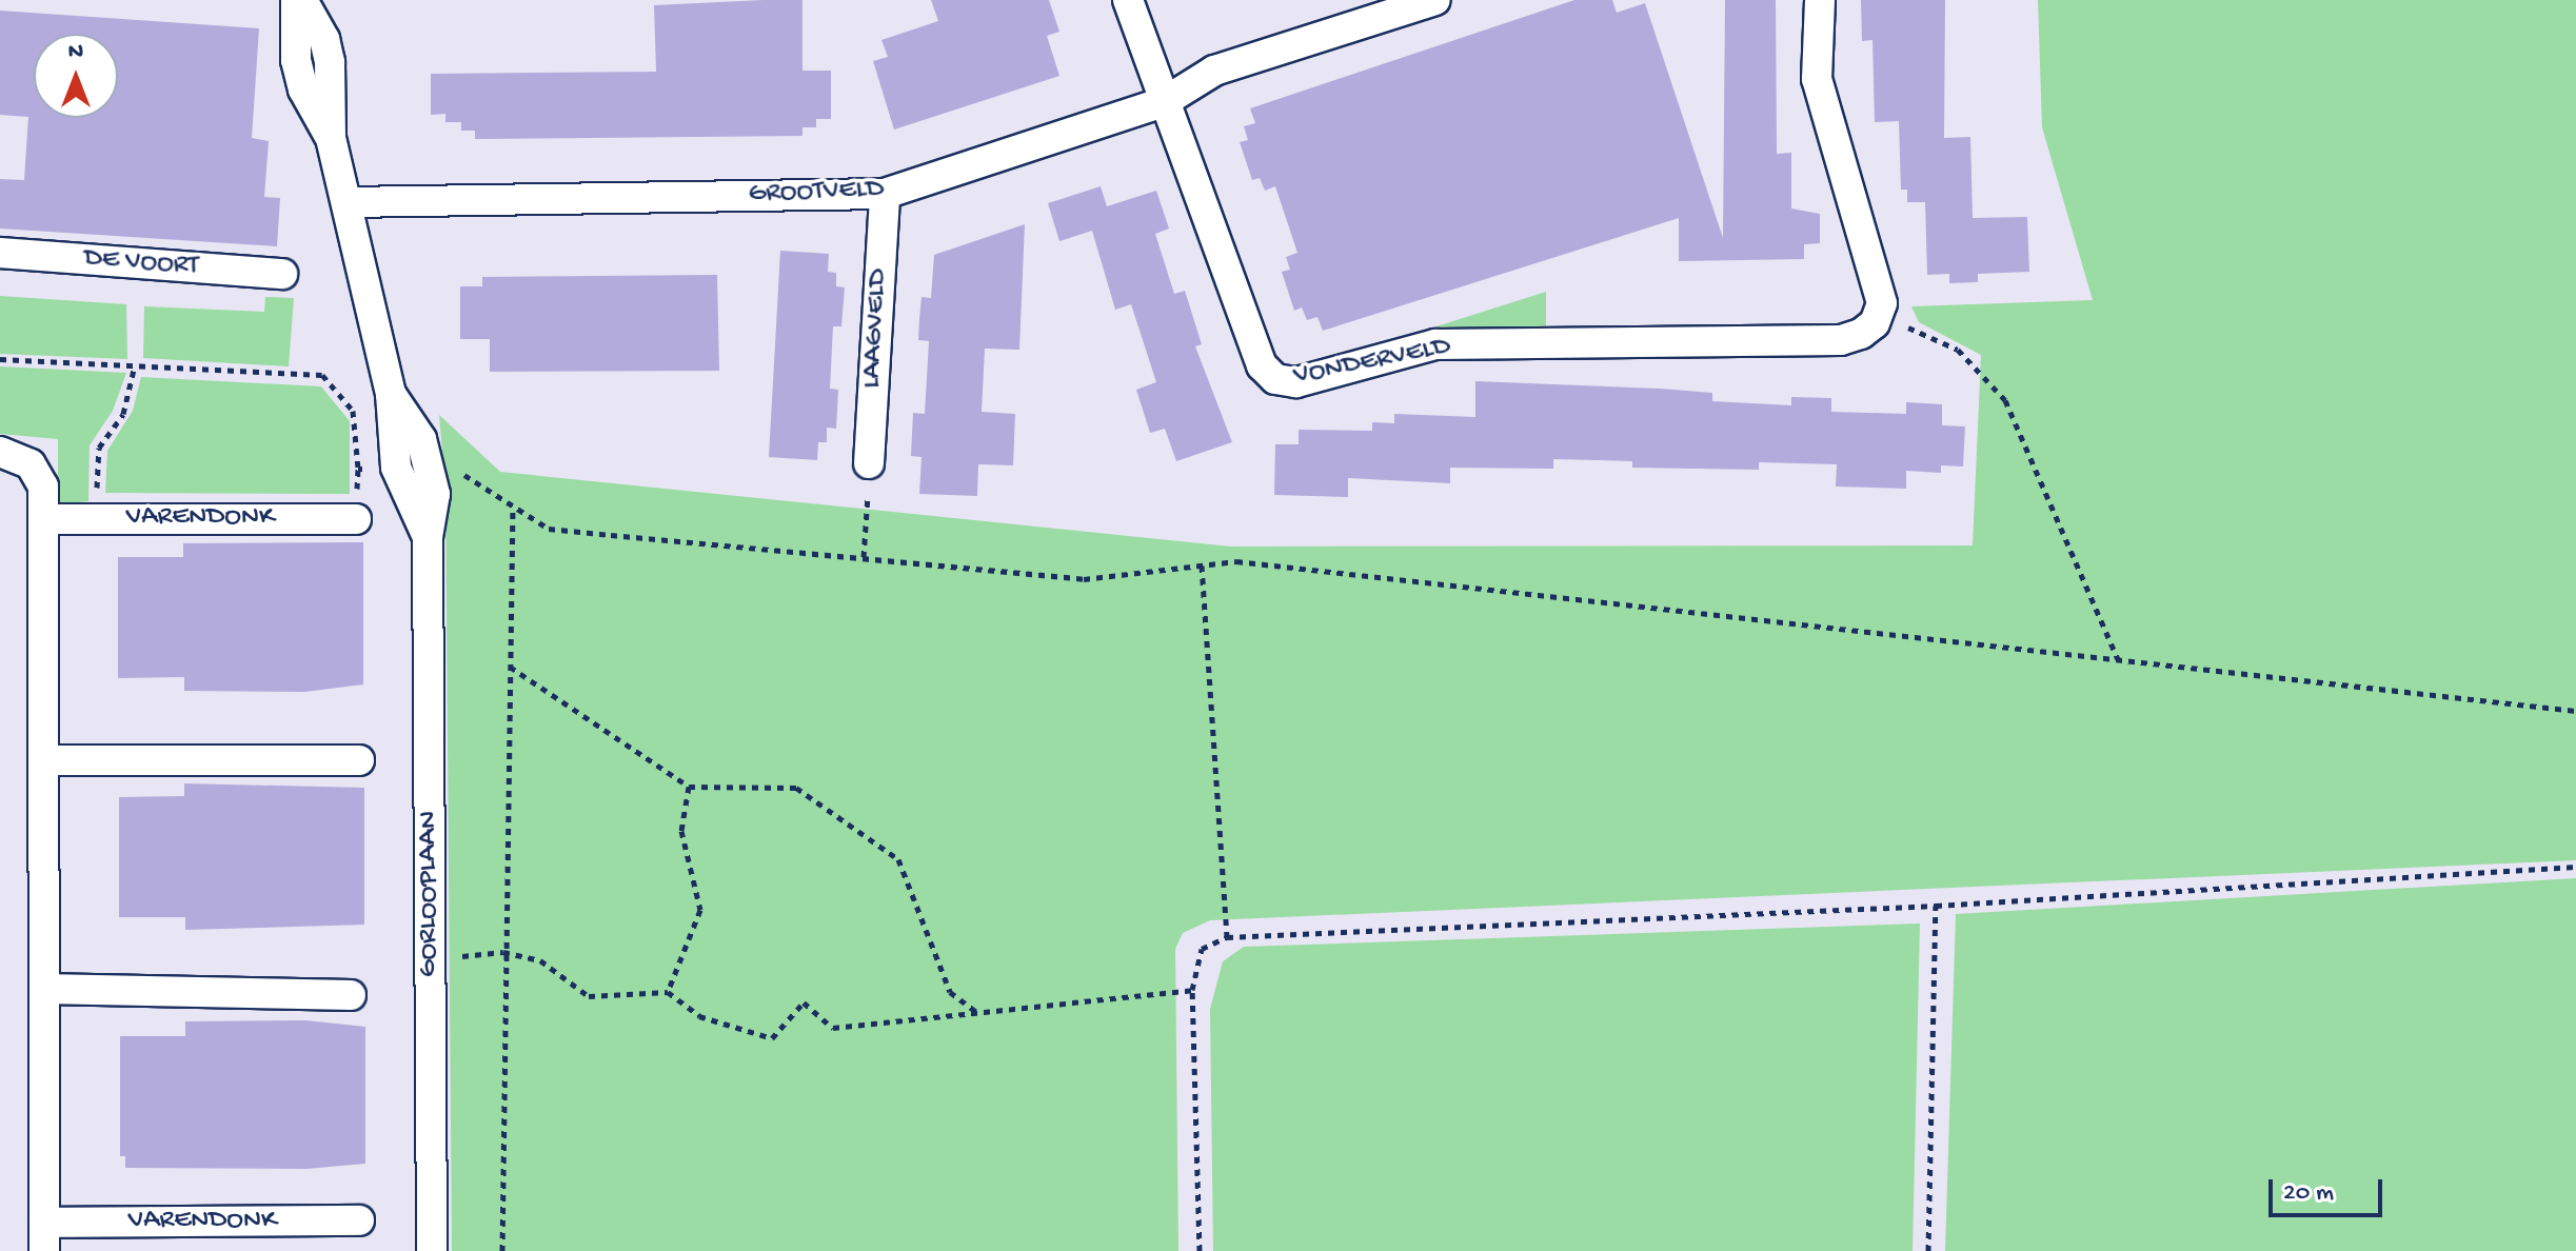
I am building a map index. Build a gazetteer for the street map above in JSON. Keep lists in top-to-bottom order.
{
  "streets": {
    "street": [
      "GROOTVELD",
      "DE VOORT",
      "LAAGVELD",
      "VONDERVELD",
      "VARENDONK",
      "GORLOOPLAAN"
    ]
  },
  "crossings": [
    ["GROOTVELD", "LAAGVELD"],
    ["GROOTVELD", "VONDERVELD"],
    ["GROOTVELD", "GORLOOPLAAN"]
  ],
  "scale_bar": "20 m",
  "north": "top"
}
